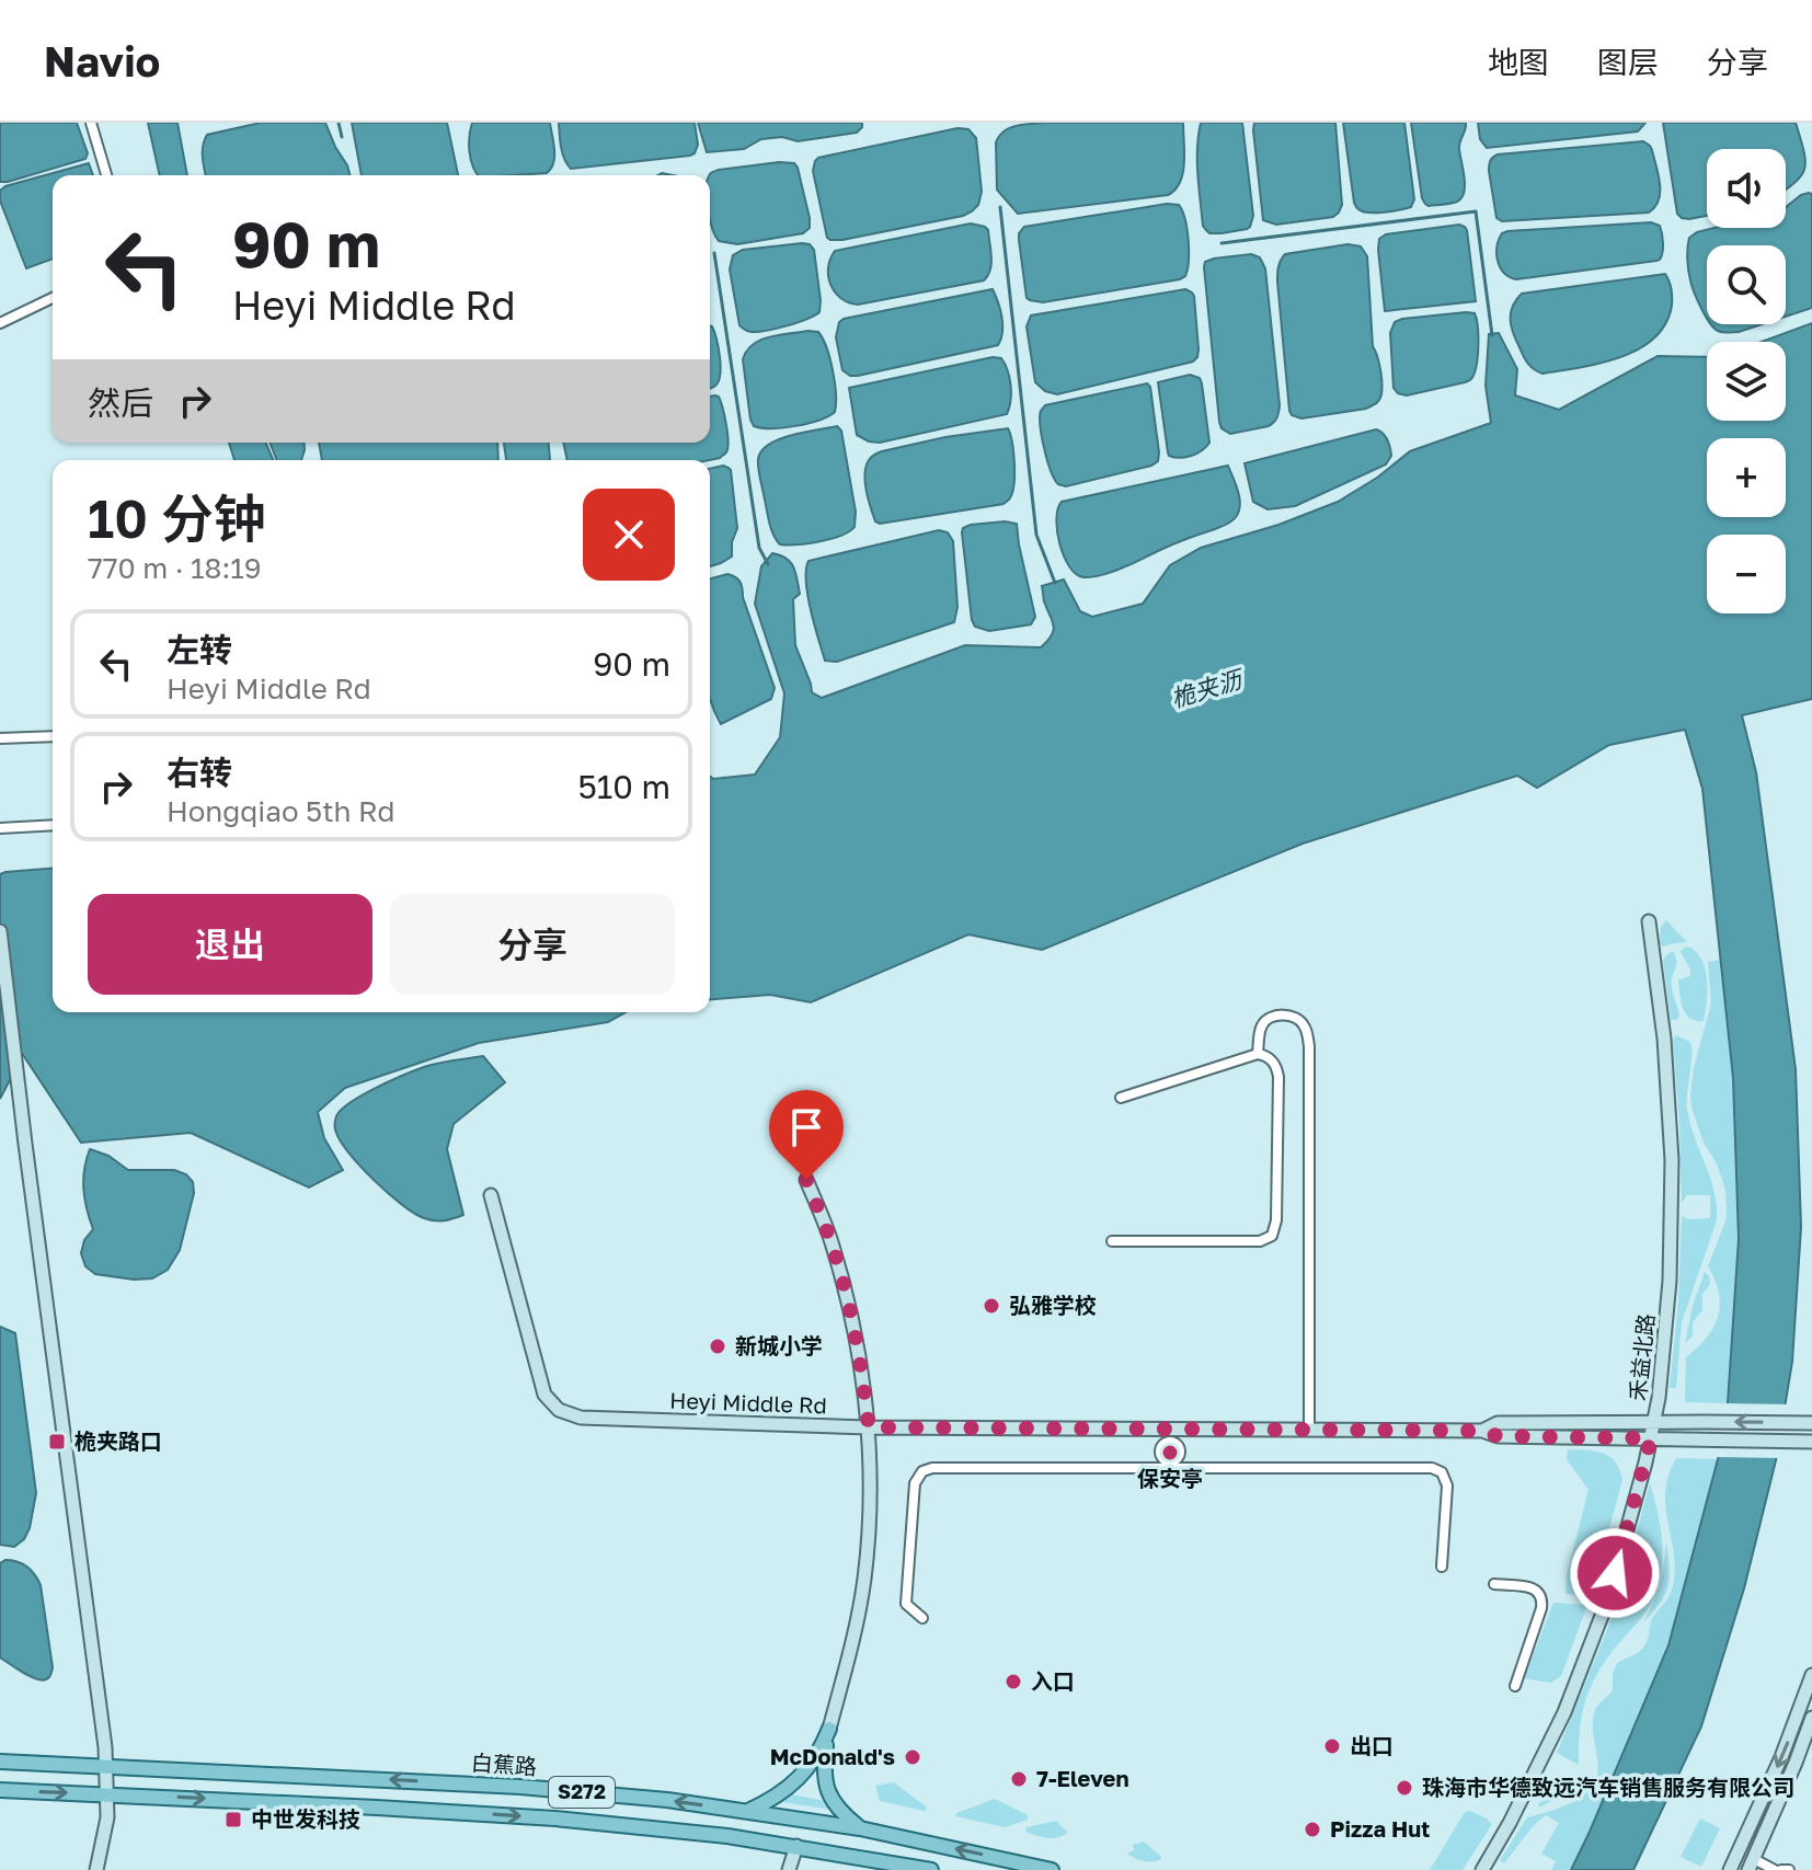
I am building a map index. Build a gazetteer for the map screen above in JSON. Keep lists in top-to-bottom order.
{
  "streets": {
    "main road": ["白蕉路", "S272"],
    "street": ["禾益北路", "Heyi Middle Rd"]
  },
  "crossings": [
    ["禾益北路", "Heyi Middle Rd"]
  ],
  "water": ["桅夹沥"],
  "places": {
    "other": [
      "弘雅学校",
      "新城小学",
      "保安亭",
      "入口",
      "出口",
      "McDonald's",
      "7-Eleven",
      "珠海市华德致远汽车销售服务有限公司",
      "Pizza Hut"
    ],
    "transit": ["桅夹路口", "中世发科技"]
  },
  "page": {
    "header": "Navio",
    "nav": ["地图", "图层", "分享"],
    "map_buttons": ["+", "−"],
    "turn": ["90 m", "Heyi Middle Rd"],
    "then": "然后",
    "heading": ["10 分钟", "770 m · 18:19"],
    "list": [
      {
        "name": "左转",
        "note": "Heyi Middle Rd",
        "value": "90 m"
      },
      {
        "name": "右转",
        "note": "Hongqiao 5th Rd",
        "value": "510 m"
      }
    ],
    "buttons": ["退出", "分享"]
  }
}
